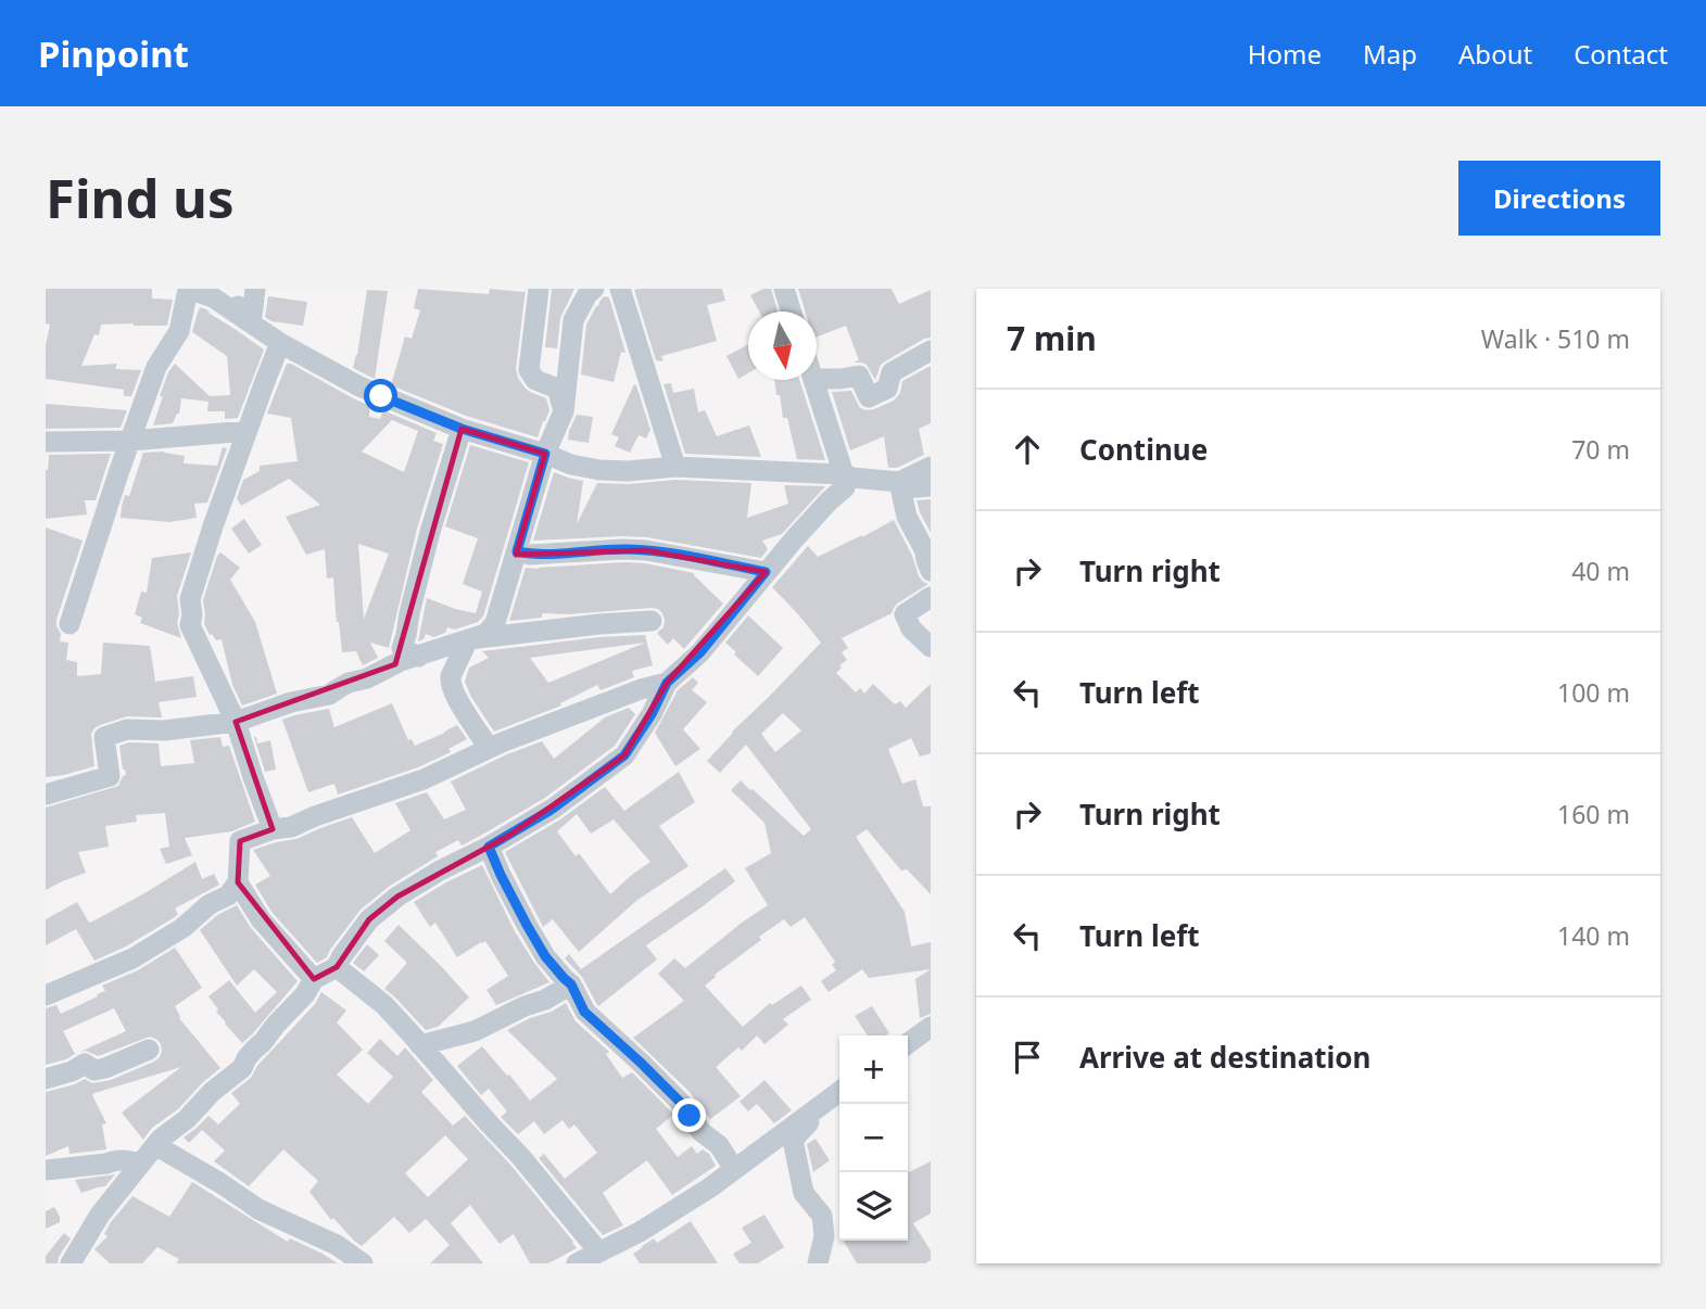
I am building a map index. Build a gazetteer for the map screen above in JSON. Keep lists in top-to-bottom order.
{
  "north": "bottom",
  "page": {
    "header": "Pinpoint",
    "nav": [
      "Home",
      "Map",
      "About",
      "Contact"
    ],
    "buttons": "Directions",
    "title": "Find us",
    "heading": ["7 min", "Walk · 510 m"],
    "list": [
      ["Continue", "70 m"],
      ["Turn right", "40 m"],
      ["Turn left", "100 m"],
      ["Turn right", "160 m"],
      ["Turn left", "140 m"],
      "Arrive at destination"
    ],
    "map_buttons": ["+", "−"]
  }
}
